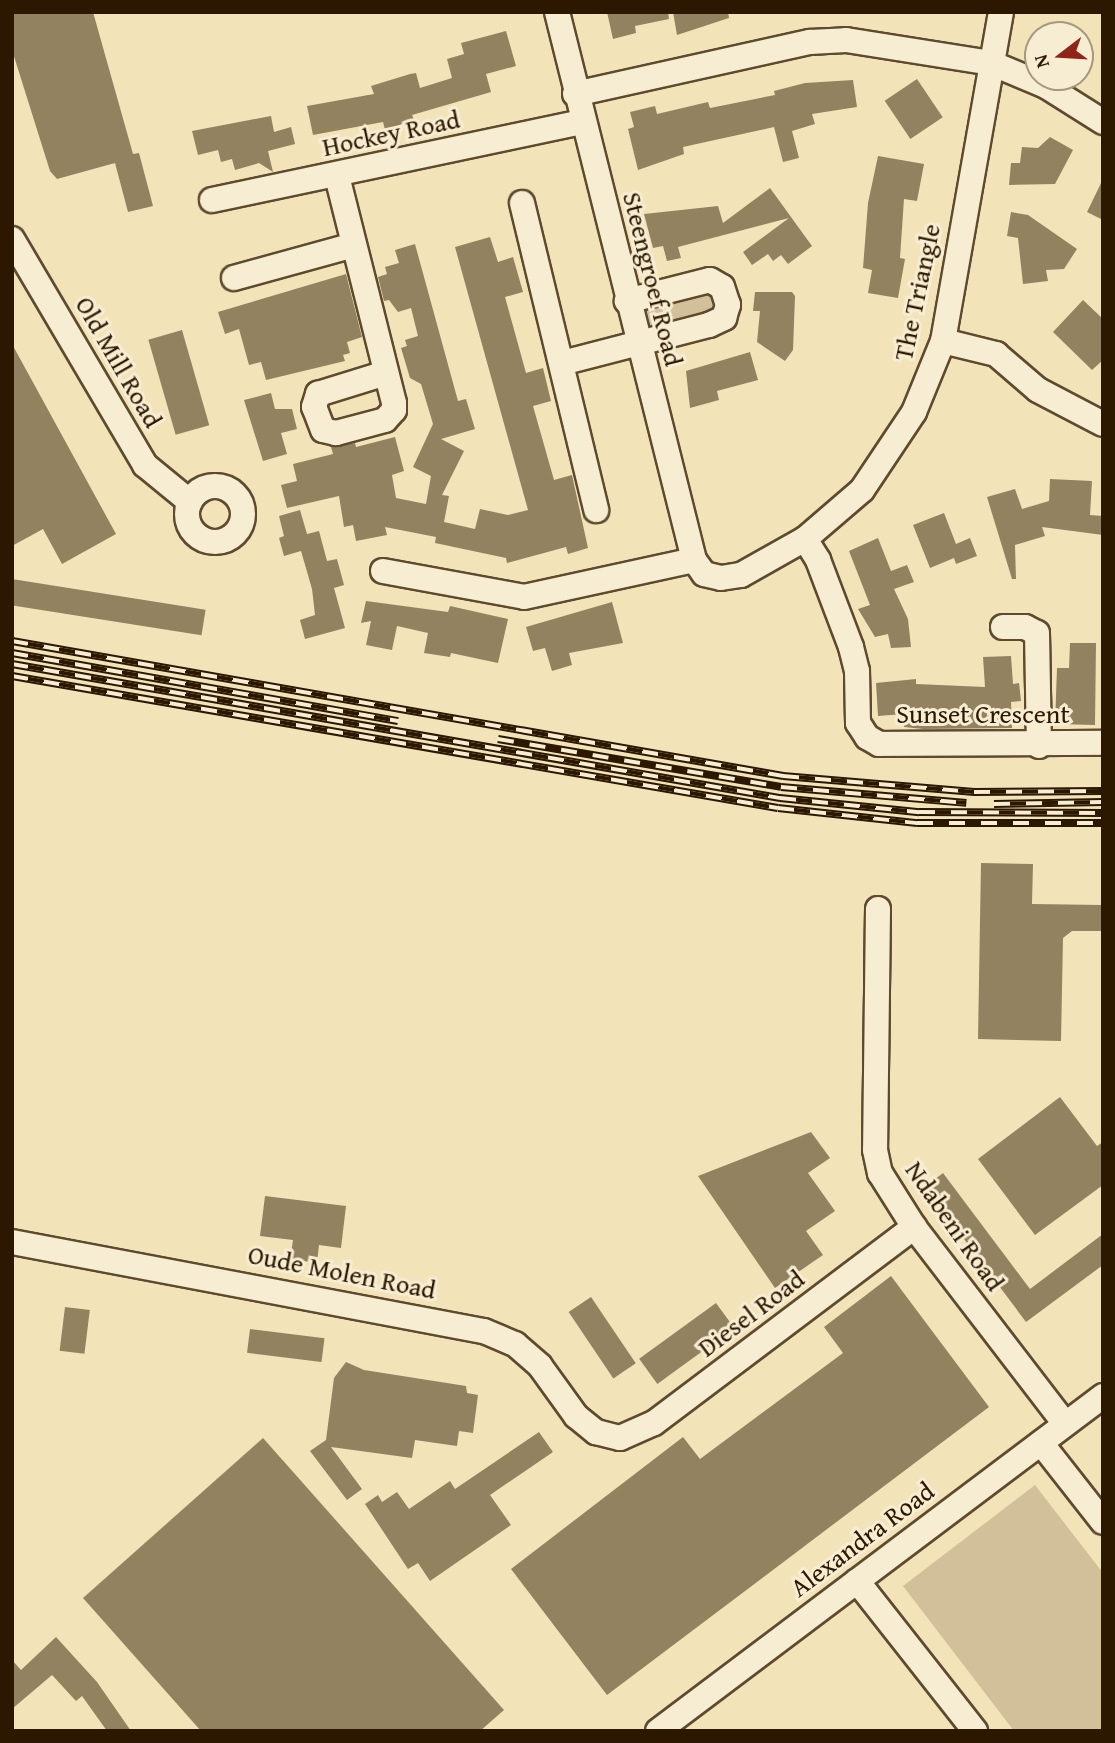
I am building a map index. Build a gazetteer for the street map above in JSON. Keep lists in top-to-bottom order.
{
  "streets": {
    "street": [
      "Hockey Road",
      "Steengroef Road",
      "The Triangle",
      "Old Mill Road",
      "Sunset Crescent",
      "Ndabeni Road",
      "Oude Molen Road",
      "Diesel Road",
      "Alexandra Road"
    ]
  },
  "crossings": [
    ["Hockey Road", "Steengroef Road"],
    ["Steengroef Road", "The Triangle"],
    ["The Triangle", "Sunset Crescent"],
    ["Ndabeni Road", "Diesel Road"],
    ["Ndabeni Road", "Alexandra Road"],
    ["Oude Molen Road", "Diesel Road"]
  ],
  "north": "left"
}
